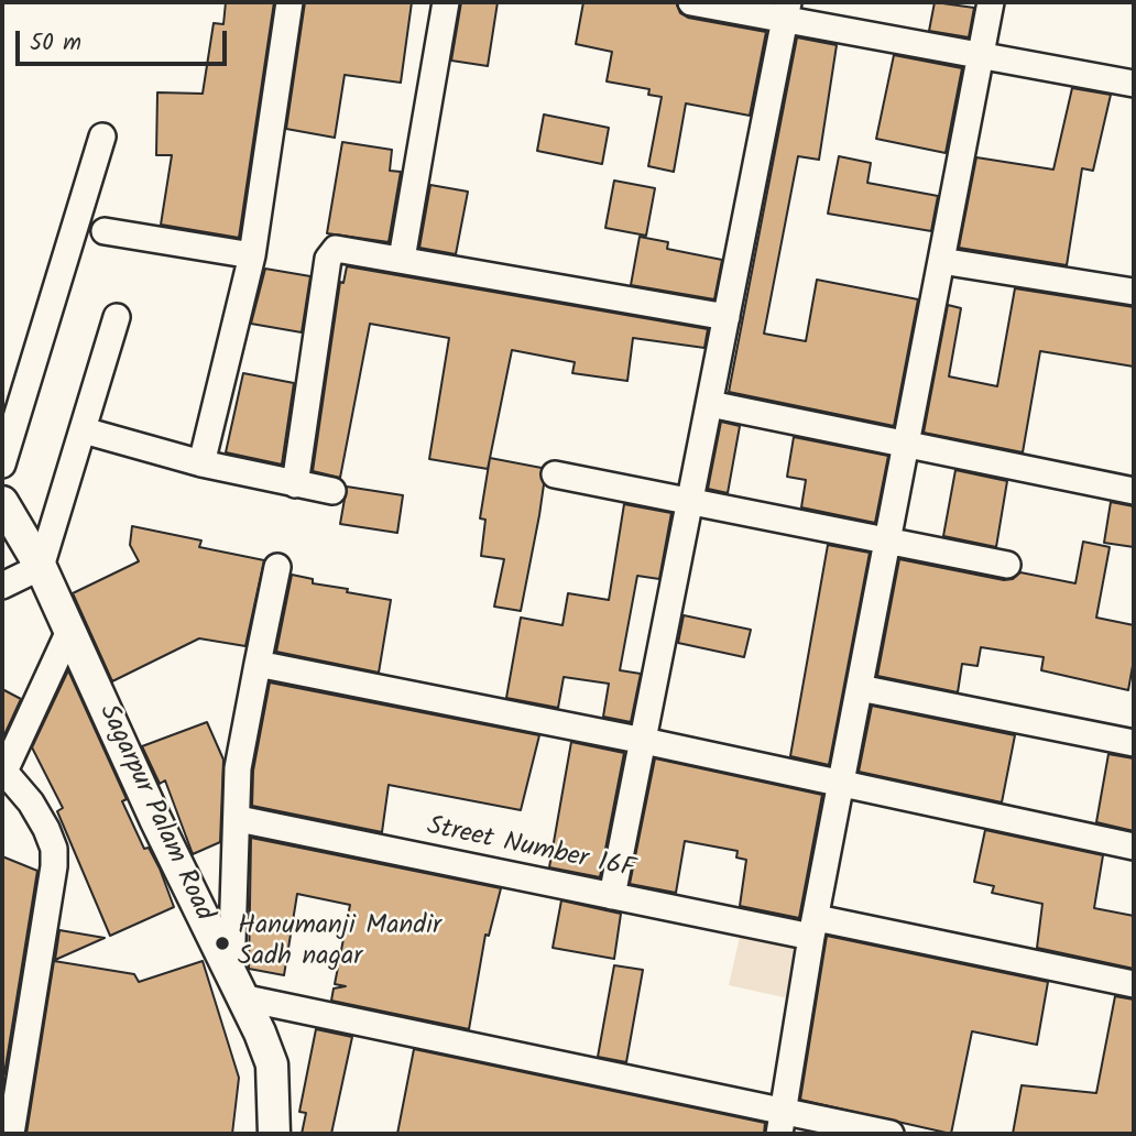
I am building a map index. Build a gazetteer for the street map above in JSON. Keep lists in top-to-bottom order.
{
  "streets": {
    "street": ["Sagarpur Palam Road", "Street Number 16F"]
  },
  "places": ["Hanumanji Mandir Sadh nagar"],
  "scale_bar": "50 m"
}
